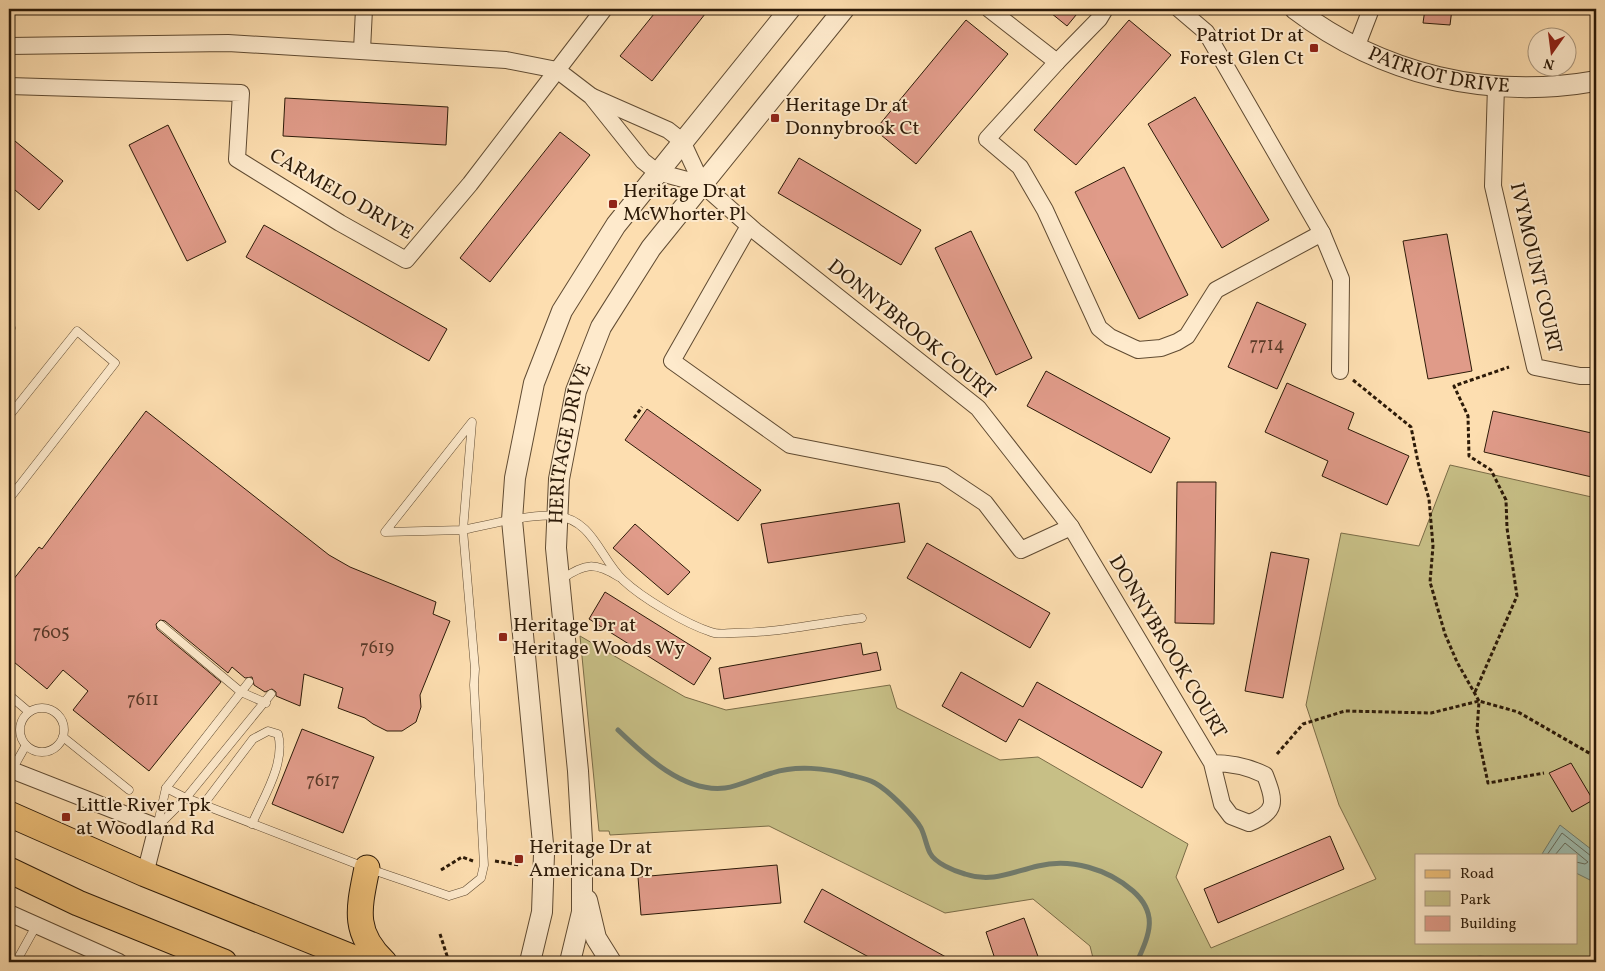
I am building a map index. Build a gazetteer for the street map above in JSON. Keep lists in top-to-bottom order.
{
  "streets": {
    "street": [
      "PATRIOT DRIVE",
      "CARMELO DRIVE",
      "IVYMOUNT COURT",
      "DONNYBROOK COURT",
      "HERITAGE DRIVE"
    ]
  },
  "crossings": [
    ["PATRIOT DRIVE", "IVYMOUNT COURT"],
    ["DONNYBROOK COURT", "HERITAGE DRIVE"]
  ],
  "places": {
    "transit": [
      "Patriot Dr at Forest Glen Ct",
      "Heritage Dr at Donnybrook Ct",
      "Heritage Dr at McWhorter Pl",
      "Heritage Dr at Heritage Woods Wy",
      "Little River Tpk at Woodland Rd",
      "Heritage Dr at Americana Dr"
    ]
  },
  "house_numbers": [
    "7714",
    "7605",
    "7619",
    "7611",
    "7617"
  ],
  "legend": ["Road", "Park", "Building"],
  "north": "bottom"
}
